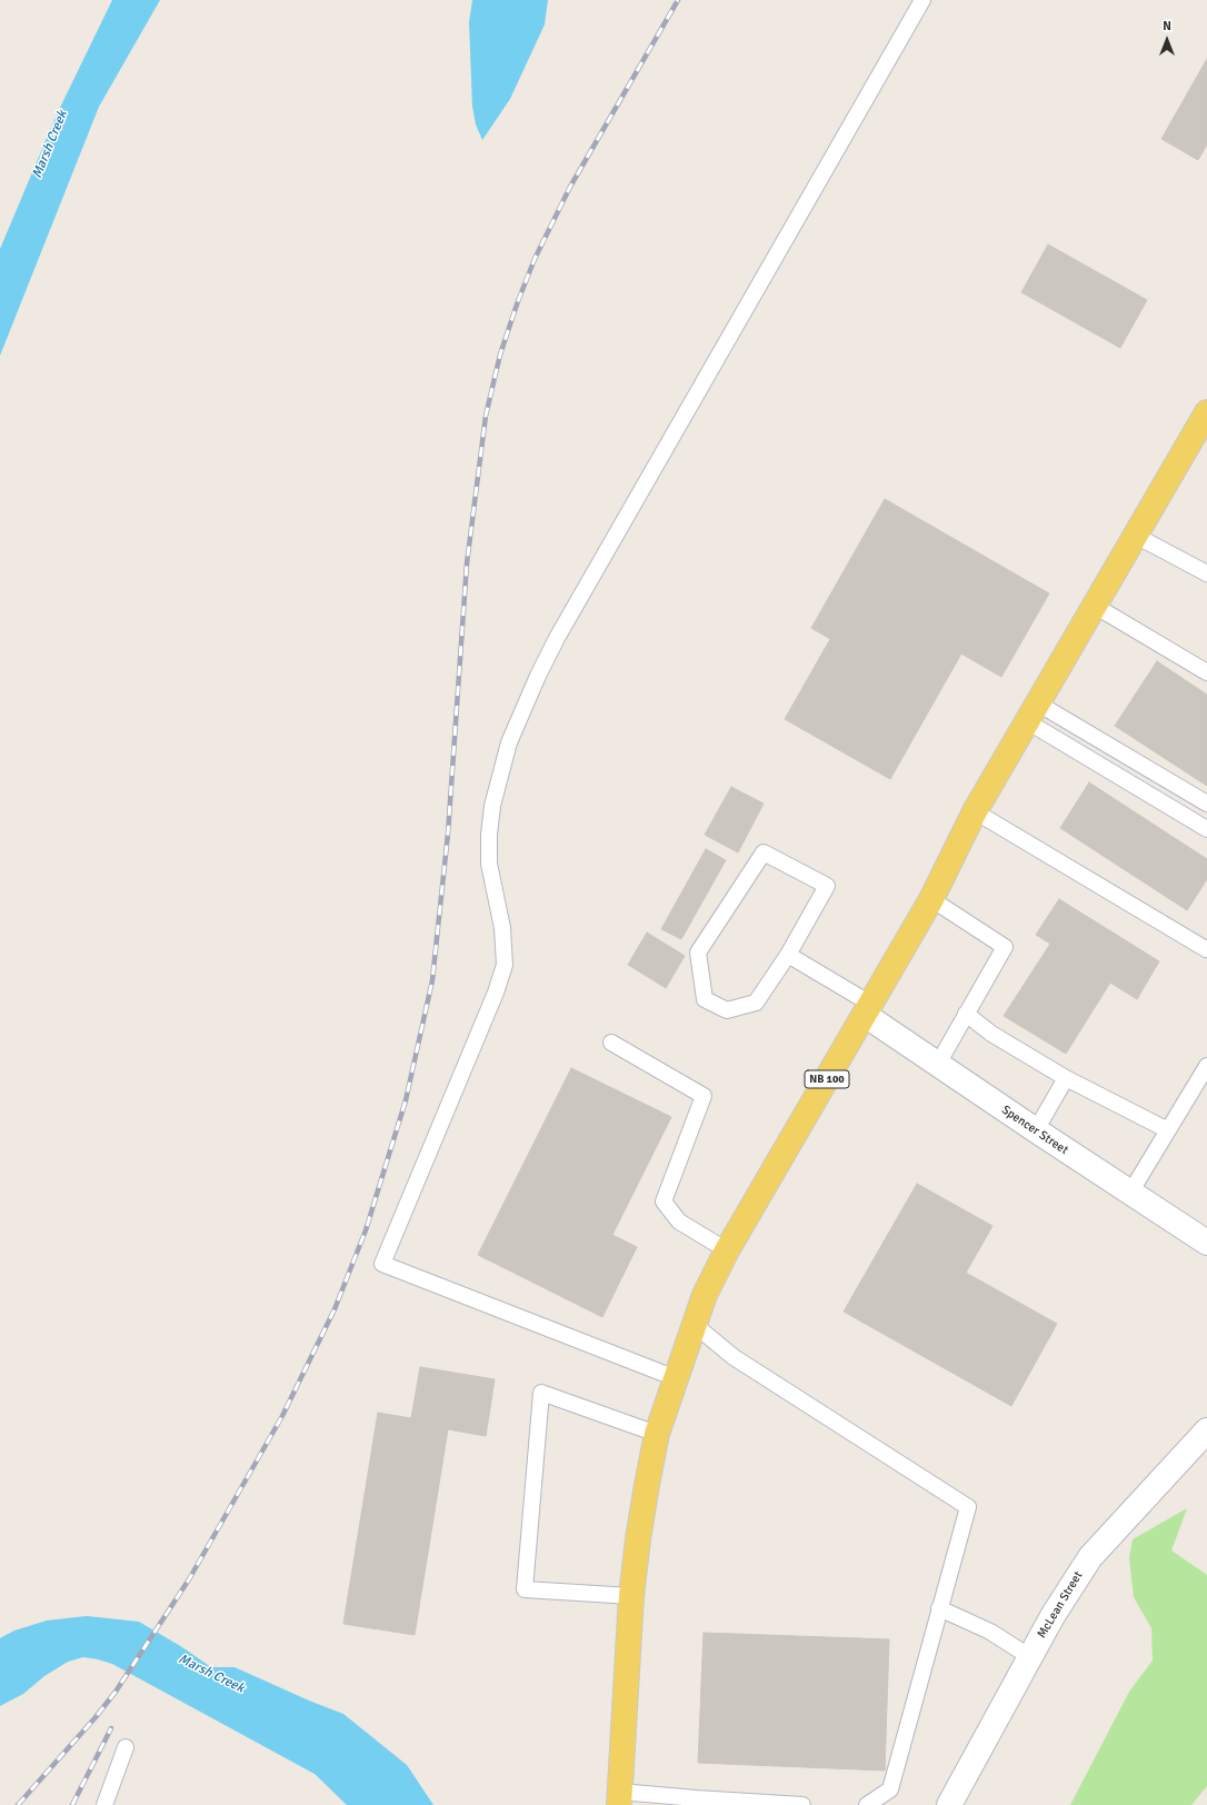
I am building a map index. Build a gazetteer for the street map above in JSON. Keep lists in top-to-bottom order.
{
  "streets": {
    "main road": ["NB 100"],
    "street": ["Spencer Street", "McLean Street"]
  },
  "crossings": [
    ["NB 100", "Spencer Street"]
  ],
  "water": ["Marsh Creek"],
  "north": "top"
}
